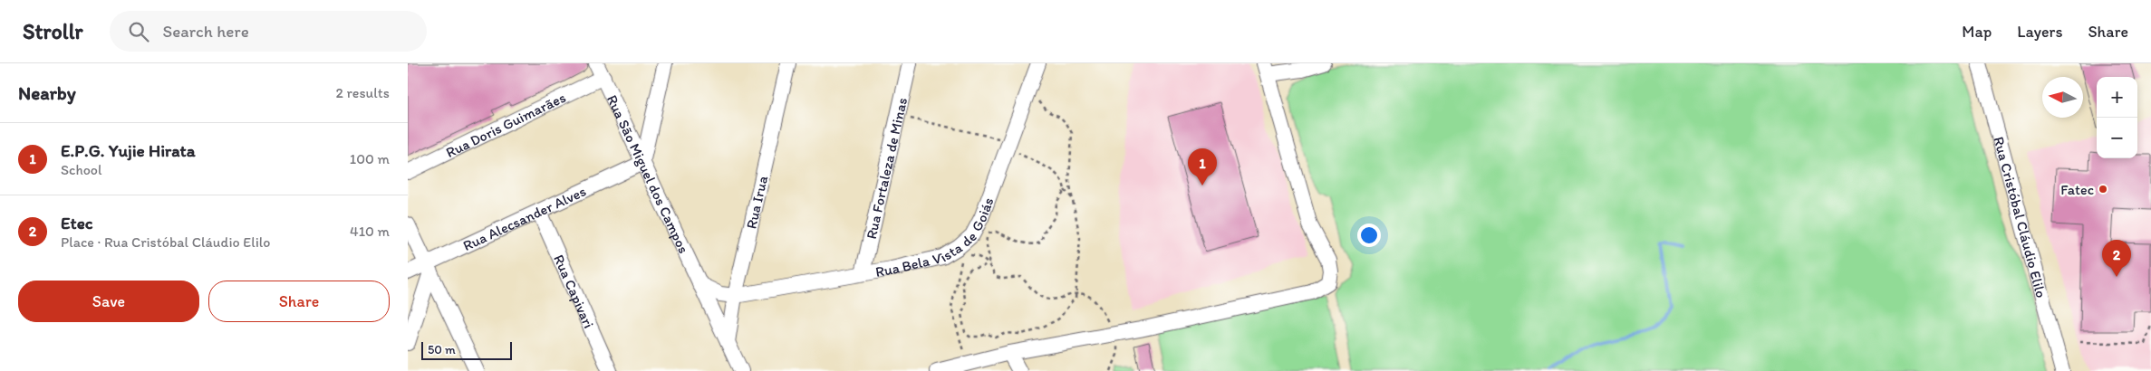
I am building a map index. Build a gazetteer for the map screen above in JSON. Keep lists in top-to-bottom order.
{
  "streets": {
    "street": [
      "Rua Doris Guimarães",
      "Rua Fortaleza de Minas",
      "Rua São Miguel dos Campos",
      "Rua Irua",
      "Rua Cristóbal Cláudio Elilo",
      "Rua Alecsander Alves",
      "Rua Bela Vista de Goiás",
      "Rua Capivari"
    ]
  },
  "crossings": [
    ["Rua Doris Guimarães", "Rua São Miguel dos Campos"],
    ["Rua Fortaleza de Minas", "Rua Bela Vista de Goiás"],
    ["Rua São Miguel dos Campos", "Rua Irua"],
    ["Rua São Miguel dos Campos", "Rua Alecsander Alves"],
    ["Rua Irua", "Rua Bela Vista de Goiás"],
    ["Rua Alecsander Alves", "Rua Capivari"]
  ],
  "places": ["Fatec"],
  "scale_bar": "50 m",
  "north": "left",
  "page": {
    "header": "Strollr",
    "search": "Search here",
    "nav": ["Map", "Layers", "Share"],
    "heading": ["Nearby", "2 results"],
    "map_buttons": ["+", "−"],
    "list": [
      {
        "mark": "1",
        "name": "E.P.G. Yujie Hirata",
        "note": "School",
        "value": "100 m"
      },
      {
        "mark": "2",
        "name": "Etec",
        "note": "Place · Rua Cristóbal Cláudio Elilo",
        "value": "410 m"
      }
    ],
    "pins": ["1", "2"],
    "buttons": ["Save", "Share"],
    "scale": "50 m"
  }
}
